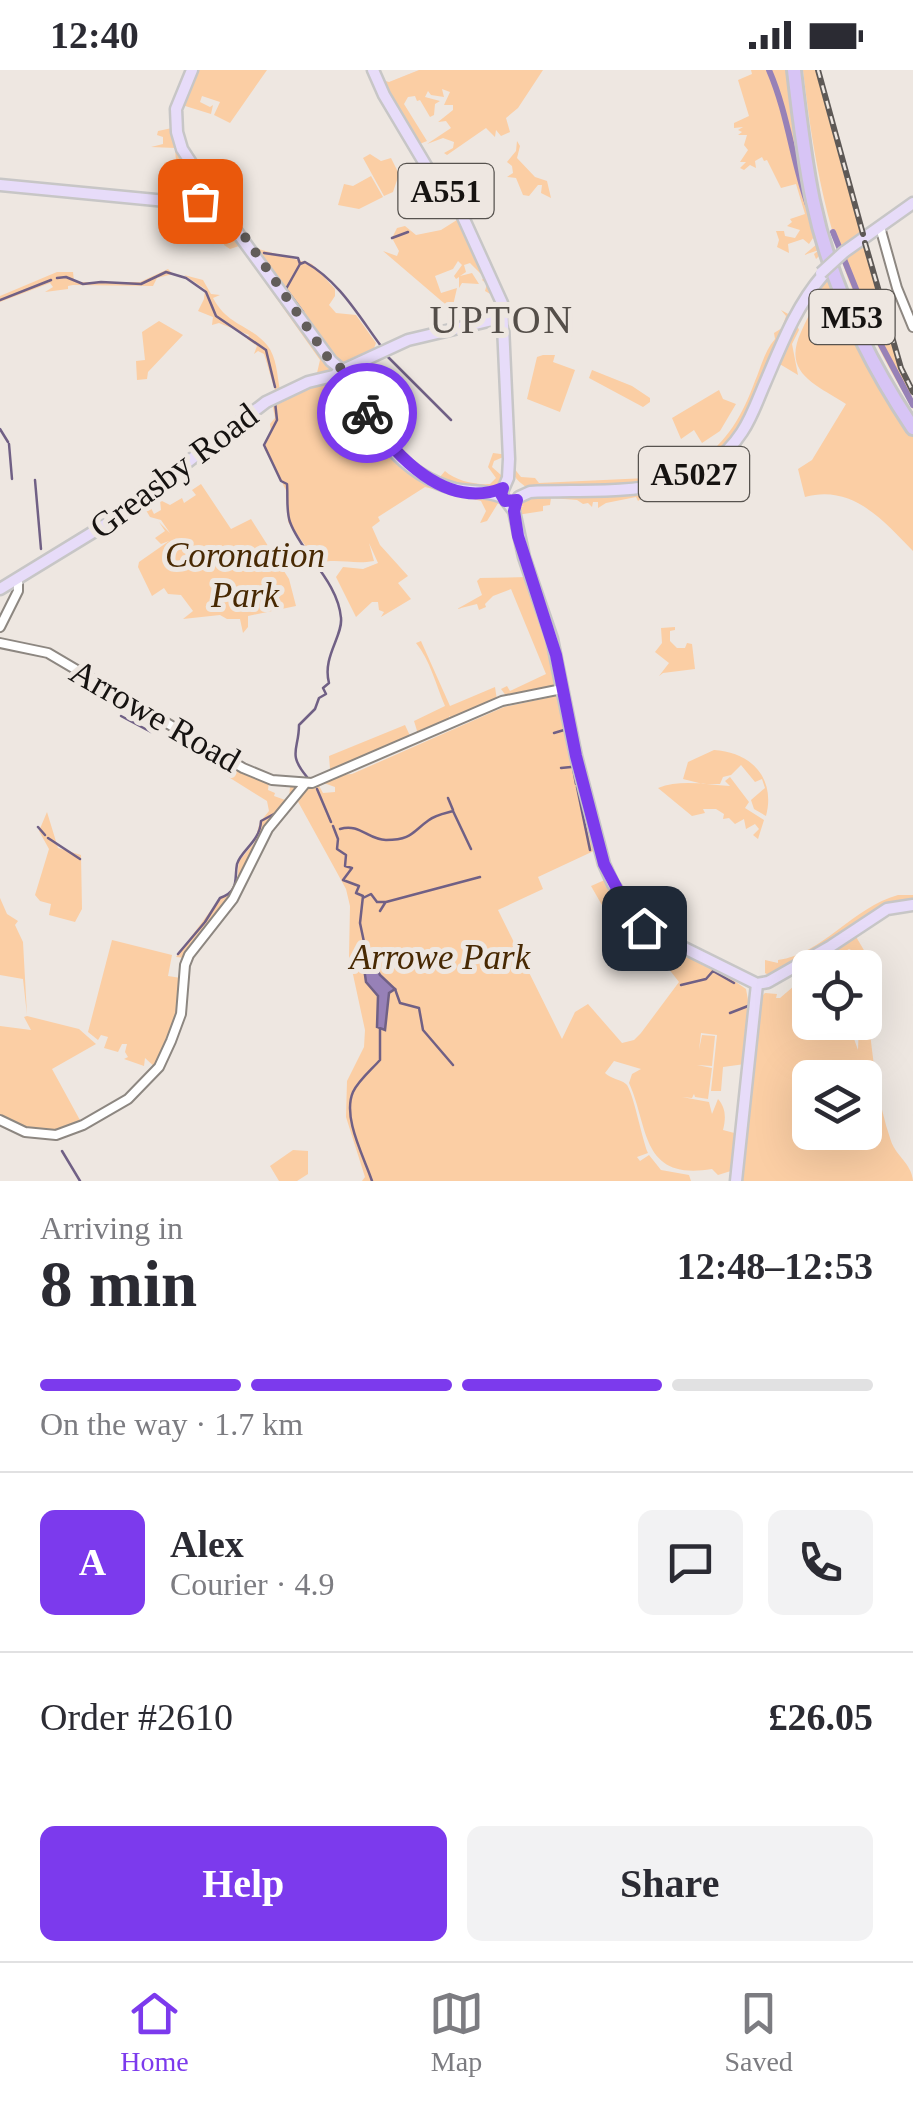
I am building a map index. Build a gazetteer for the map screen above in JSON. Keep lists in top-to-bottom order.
{
  "streets": {
    "highway": ["M53"],
    "main road": ["A551", "Greasby Road", "A5027"],
    "street": ["Arrowe Road"]
  },
  "crossings": [
    ["A551", "Greasby Road"],
    ["A551", "A5027"]
  ],
  "districts": ["UPTON"],
  "parks": ["Coronation Park", "Arrowe Park"],
  "page": {
    "status": "12:40",
    "heading": ["8 min", "Arriving in", "12:48–12:53"],
    "panel": [
      "Alex",
      "Courier · 4.9",
      "Order #2610",
      "£26.05"
    ],
    "bar": "On the way · 1.7 km",
    "round": "A",
    "buttons": ["Help", "Share"],
    "tabs": ["Home", "Map", "Saved"]
  }
}
